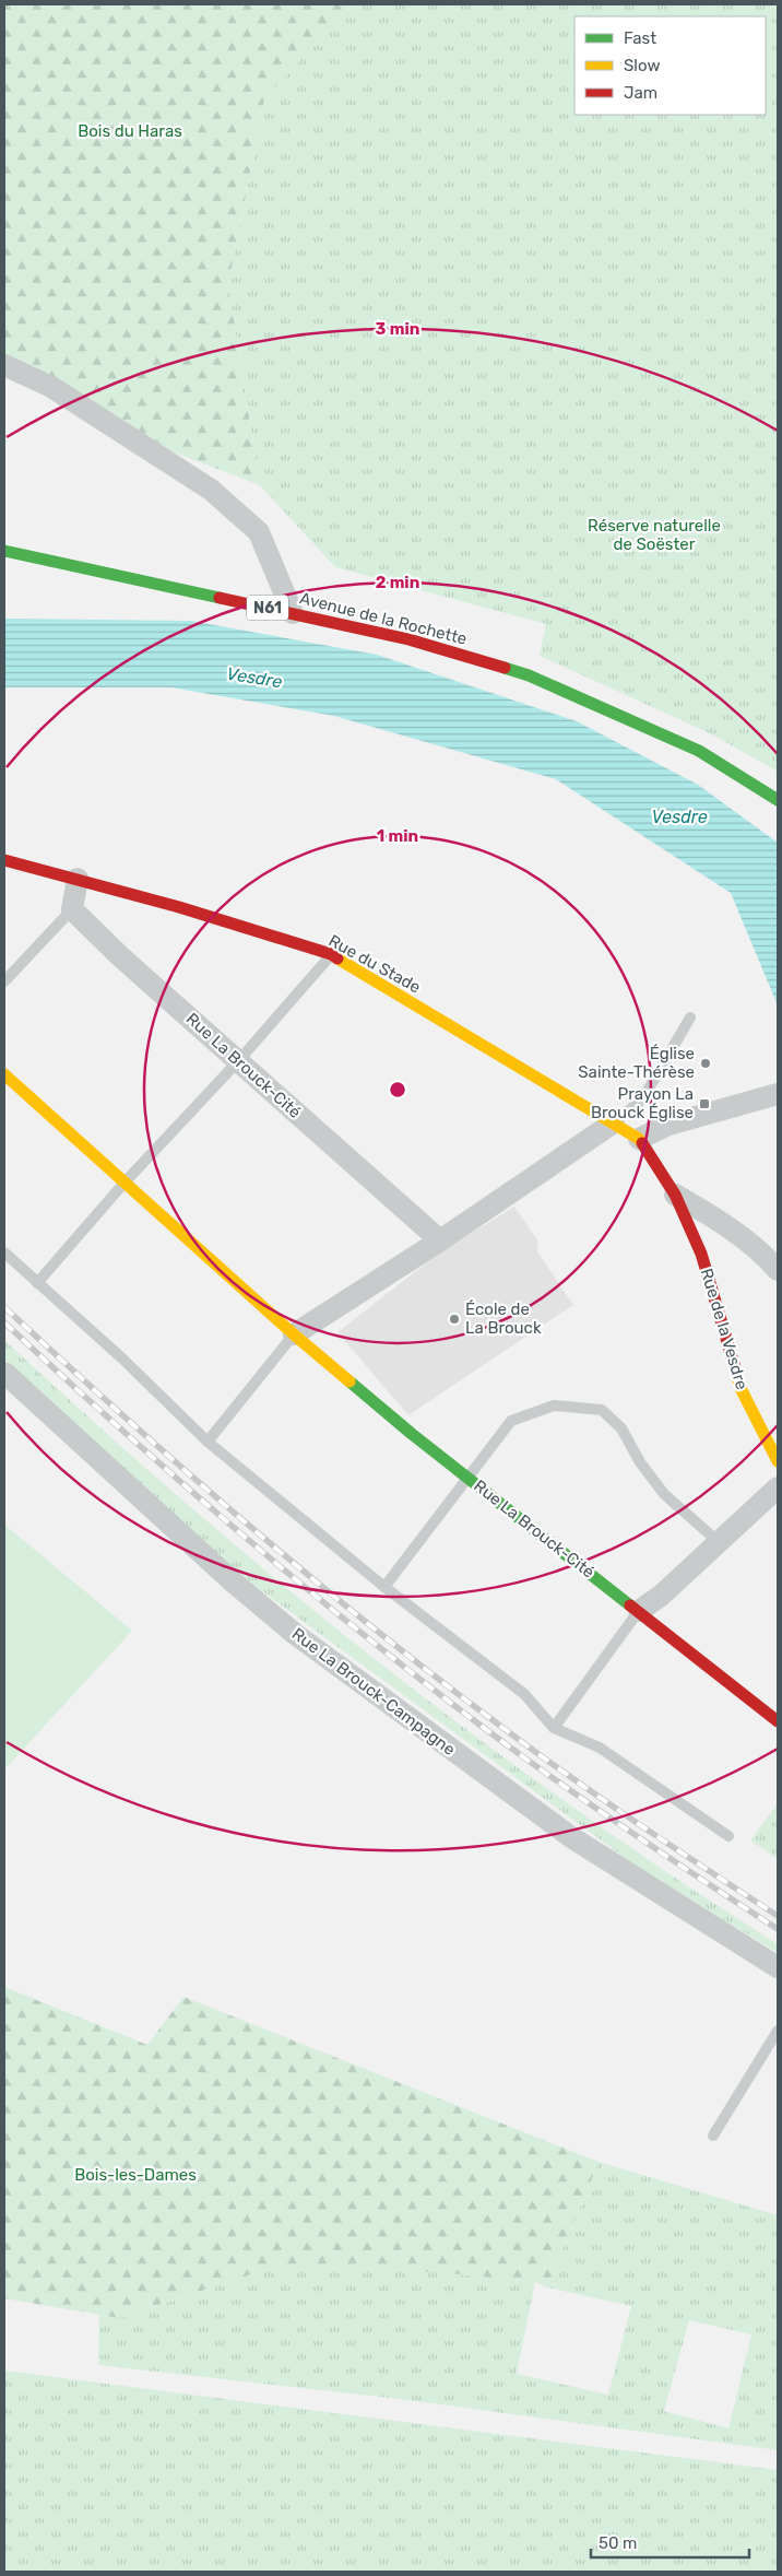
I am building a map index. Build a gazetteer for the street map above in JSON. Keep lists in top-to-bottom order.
{
  "streets": {
    "street": [
      "N61",
      "Avenue de la Rochette",
      "Rue du Stade",
      "Rue La Brouck-Cité",
      "Rue de la Vesdre",
      "Rue La Brouck-Campagne"
    ]
  },
  "crossings": [
    ["Rue du Stade", "Rue de la Vesdre"]
  ],
  "water": ["Vesdre"],
  "parks": ["Bois du Haras", "Réserve naturelle de Soëster", "Bois-les-Dames"],
  "places": {
    "other": ["Église Sainte-Thérèse", "École de La Brouck"],
    "transit": ["Prayon La Brouck Église"]
  },
  "legend": ["Fast", "Slow", "Jam"],
  "scale_bar": "50 m",
  "rings": ["3 min", "2 min", "1 min"]
}
